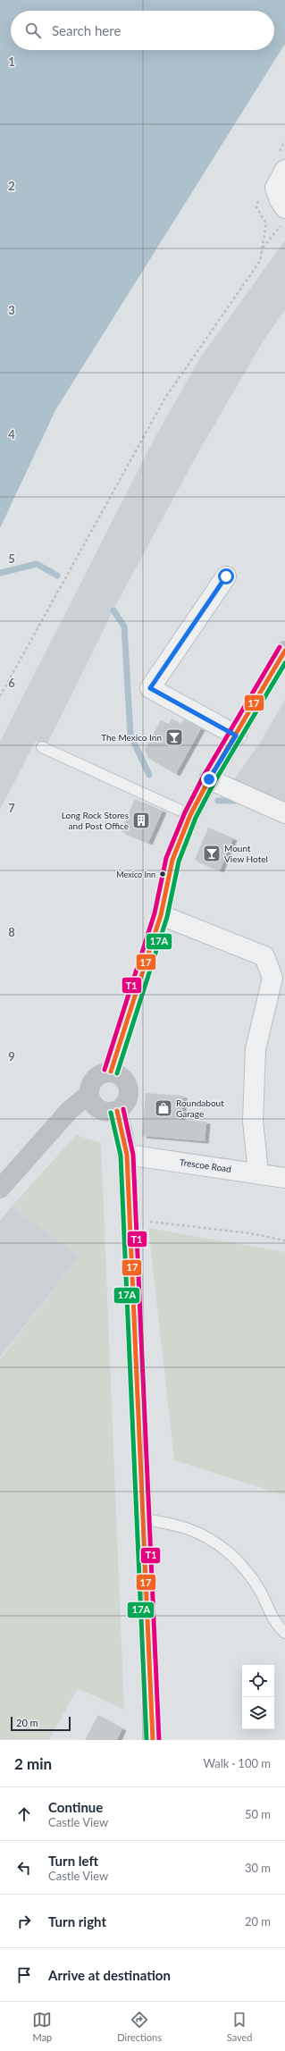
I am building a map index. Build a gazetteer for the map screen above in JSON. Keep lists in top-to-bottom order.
{
  "streets": {
    "street": ["Trescoe Road"]
  },
  "places": {
    "bar": ["The Mexico Inn", "Mount View Hotel"],
    "building": ["Long Rock Stores and Post Office"],
    "other": ["Mexico Inn"],
    "shop": ["Roundabout Garage"]
  },
  "lines": ["transit line T1", "transit line 17", "transit line 17A"],
  "scale_bar": "20 m",
  "page": {
    "search": "Search here",
    "scale": "20 m",
    "heading": ["2 min", "Walk · 100 m"],
    "list": [
      ["Continue", "Castle View", "50 m"],
      ["Turn left", "Castle View", "30 m"],
      ["Turn right", "20 m"],
      "Arrive at destination"
    ],
    "nav": ["Map", "Directions", "Saved"]
  },
  "grid": {
    "rows": [
      "1",
      "2",
      "3",
      "4",
      "5",
      "6",
      "7",
      "8",
      "9"
    ]
  }
}
